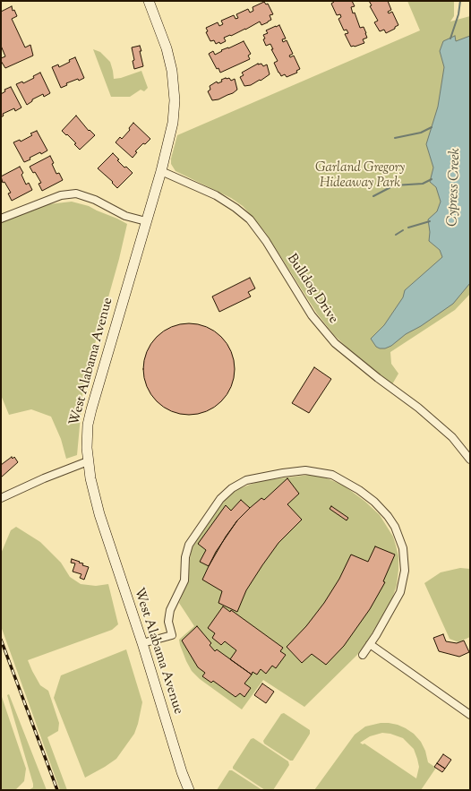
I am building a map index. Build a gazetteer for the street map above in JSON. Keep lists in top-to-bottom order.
{
  "streets": {
    "main road": ["West Alabama Avenue"],
    "street": ["Bulldog Drive"]
  },
  "crossings": [
    ["Bulldog Drive", "West Alabama Avenue"]
  ],
  "water": ["Cypress Creek"],
  "parks": ["Garland Gregory Hideaway Park"]
}
